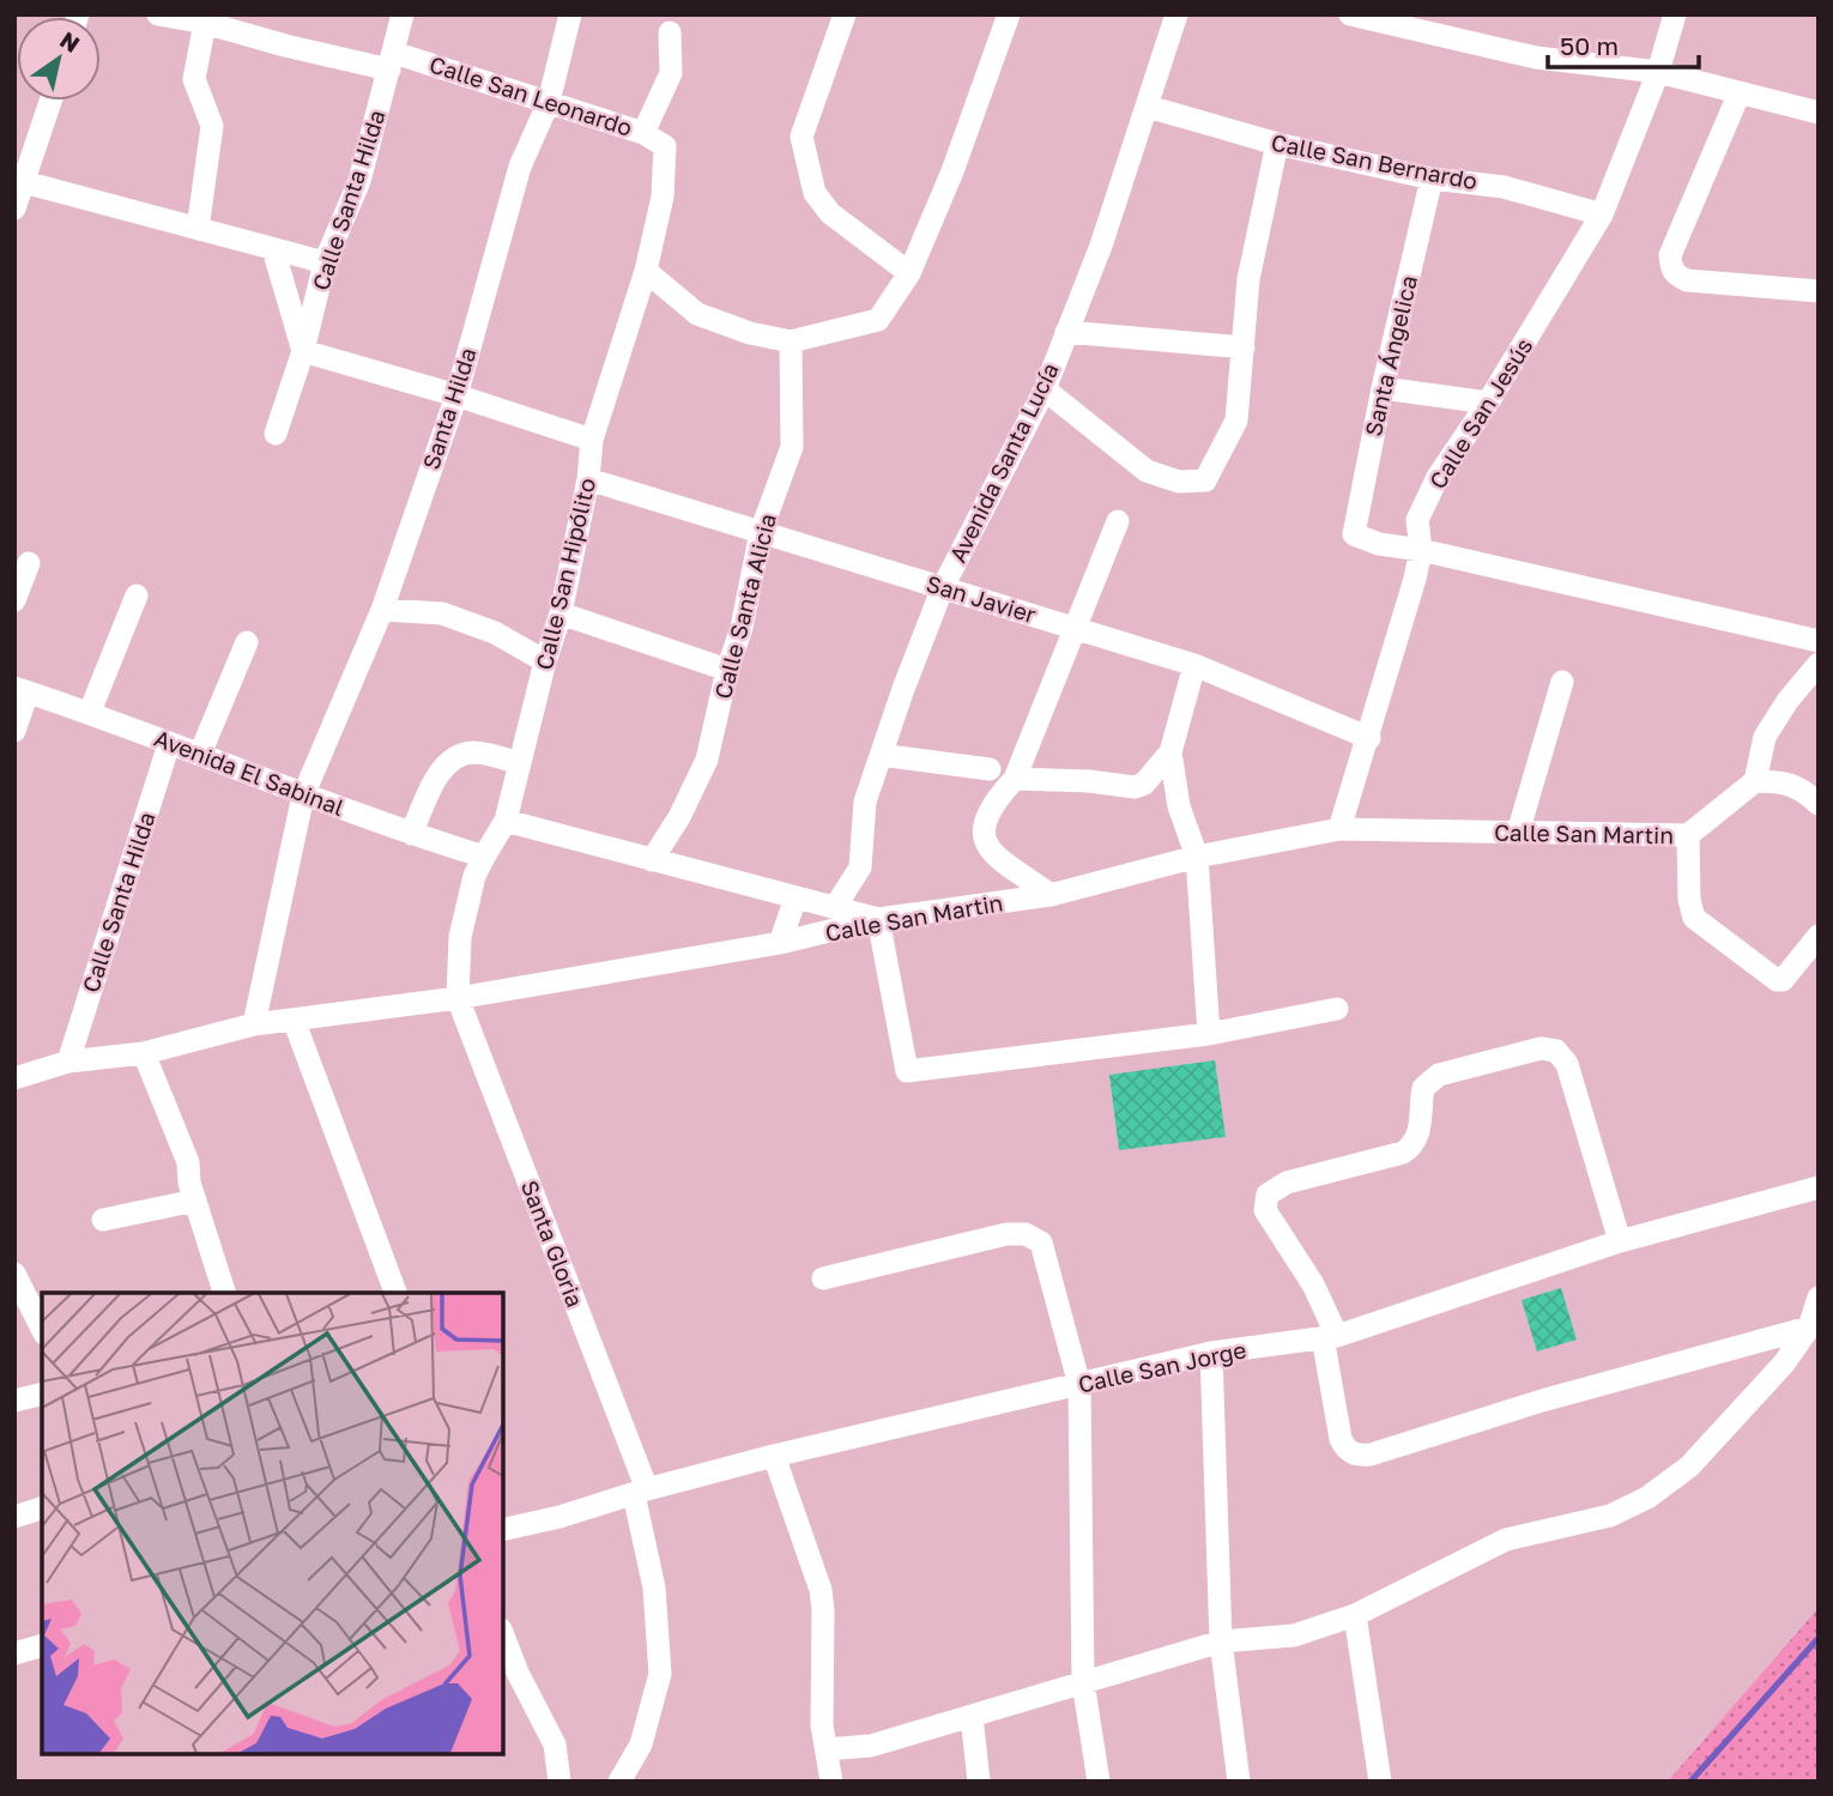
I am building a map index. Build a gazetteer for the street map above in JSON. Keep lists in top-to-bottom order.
{
  "streets": {
    "street": [
      "Calle San Leonardo",
      "Calle San Bernardo",
      "Calle Santa Hilda",
      "Santa Ángelica",
      "Santa Hilda",
      "Calle San Jesús",
      "Avenida Santa Lucía",
      "Calle San Hipólito",
      "San Javier",
      "Calle Santa Alicia",
      "Avenida El Sabinal",
      "Calle San Martin",
      "Santa Gloria",
      "Calle San Jorge"
    ]
  },
  "crossings": [
    ["Calle San Leonardo", "Calle Santa Hilda"],
    ["Calle San Leonardo", "Santa Hilda"],
    ["Calle San Leonardo", "Calle San Hipólito"],
    ["Calle San Bernardo", "Santa Ángelica"],
    ["Calle San Bernardo", "Calle San Jesús"],
    ["Calle San Bernardo", "Avenida Santa Lucía"],
    ["Calle Santa Hilda", "Avenida El Sabinal"],
    ["Calle Santa Hilda", "Calle San Martin"],
    ["Santa Ángelica", "Calle San Jesús"],
    ["Santa Hilda", "Avenida El Sabinal"],
    ["Santa Hilda", "Calle San Martin"],
    ["Calle San Jesús", "San Javier"],
    ["Calle San Jesús", "Calle San Martin"],
    ["Avenida Santa Lucía", "San Javier"],
    ["Calle San Hipólito", "San Javier"],
    ["Calle San Hipólito", "Avenida El Sabinal"],
    ["Calle San Hipólito", "Calle San Martin"],
    ["Calle San Hipólito", "Santa Gloria"],
    ["San Javier", "Calle Santa Alicia"],
    ["Calle San Martin", "Santa Gloria"],
    ["Santa Gloria", "Calle San Jorge"]
  ],
  "scale_bar": "50 m",
  "north": "top right"
}
